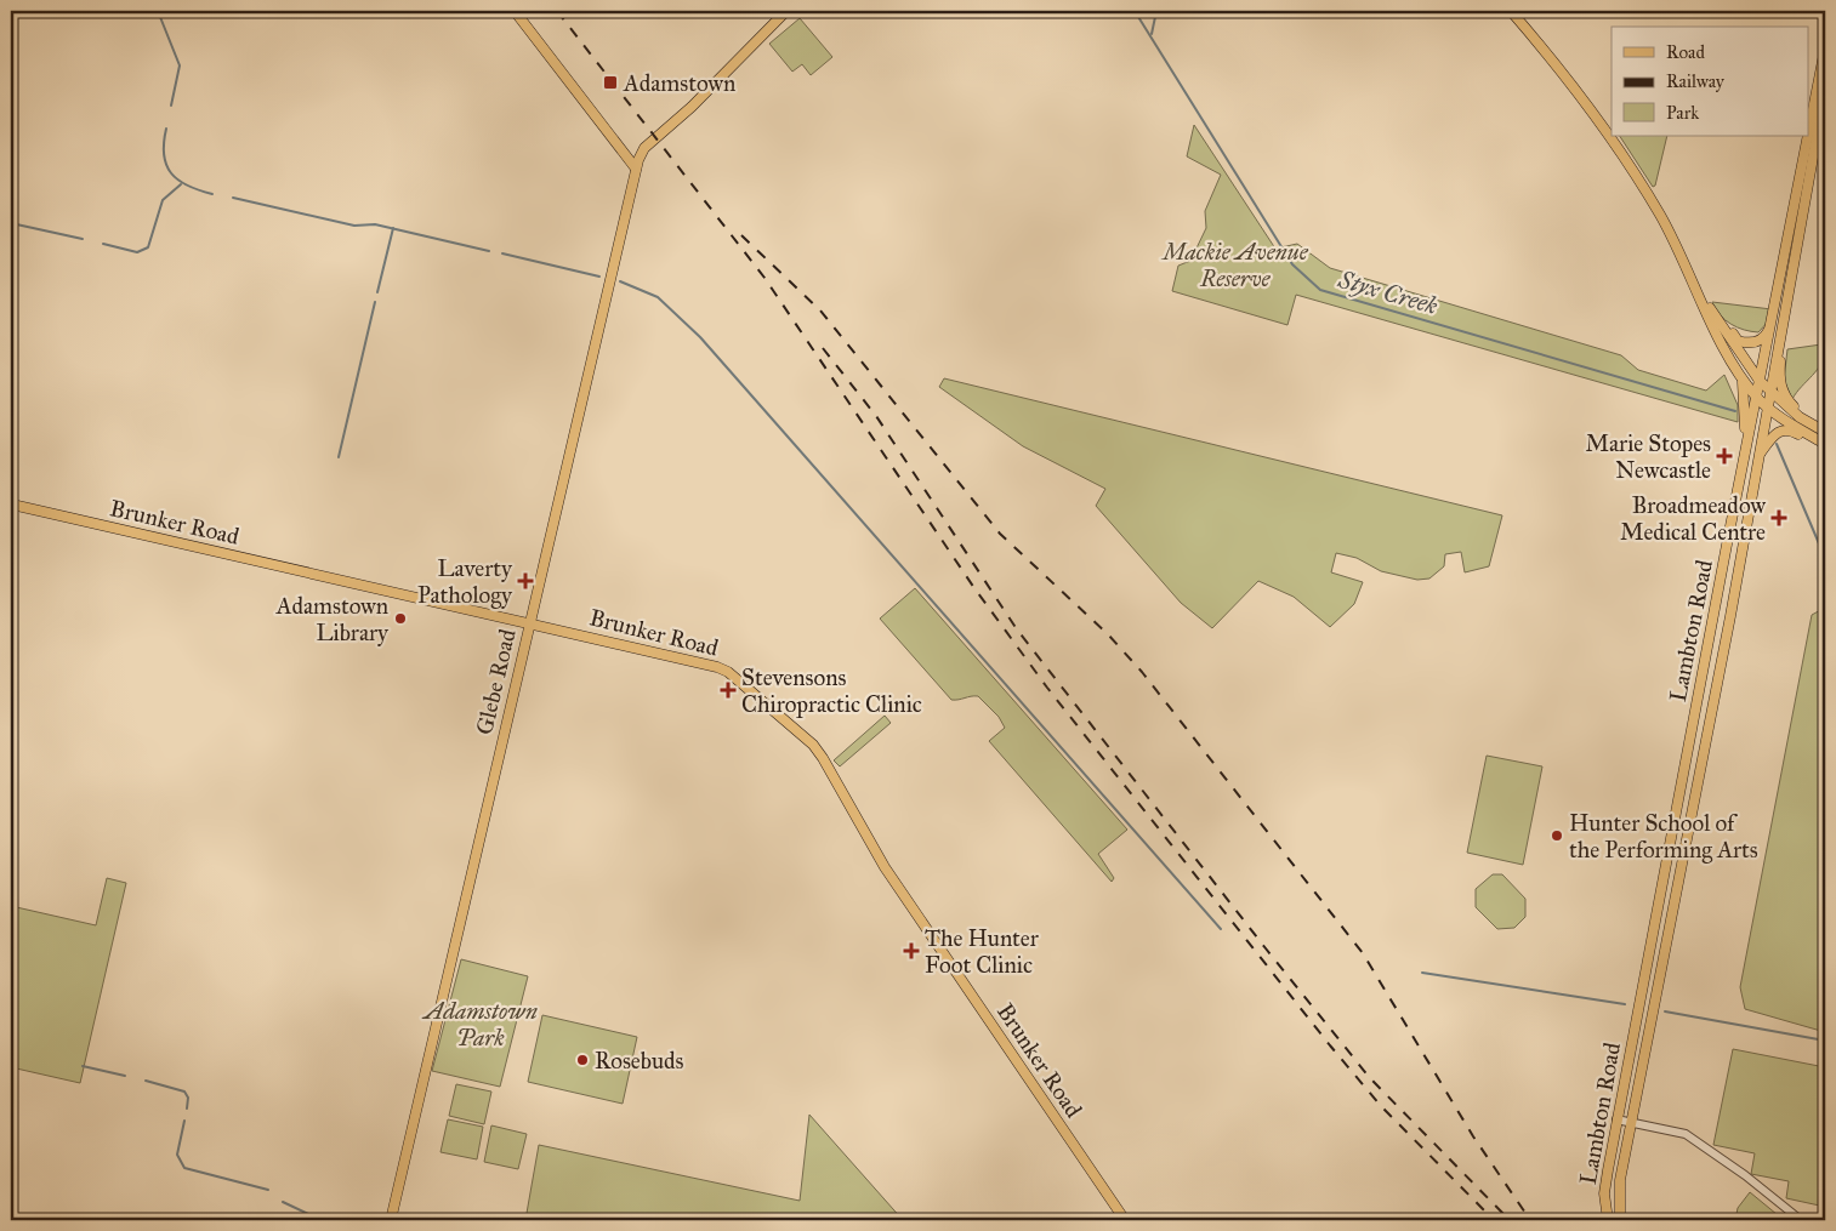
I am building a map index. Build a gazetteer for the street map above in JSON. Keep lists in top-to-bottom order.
{
  "streets": {
    "main road": ["Brunker Road", "Lambton Road", "Glebe Road"]
  },
  "crossings": [
    ["Brunker Road", "Glebe Road"]
  ],
  "water": ["Styx Creek"],
  "parks": ["Mackie Avenue Reserve", "Adamstown Park"],
  "places": {
    "transit": ["Adamstown"],
    "health": [
      "Marie Stopes Newcastle",
      "Broadmeadow Medical Centre",
      "Laverty Pathology",
      "Stevensons Chiropractic Clinic",
      "The Hunter Foot Clinic"
    ],
    "other": ["Adamstown Library", "Hunter School of the Performing Arts", "Rosebuds"]
  },
  "legend": ["Road", "Railway", "Park"]
}
